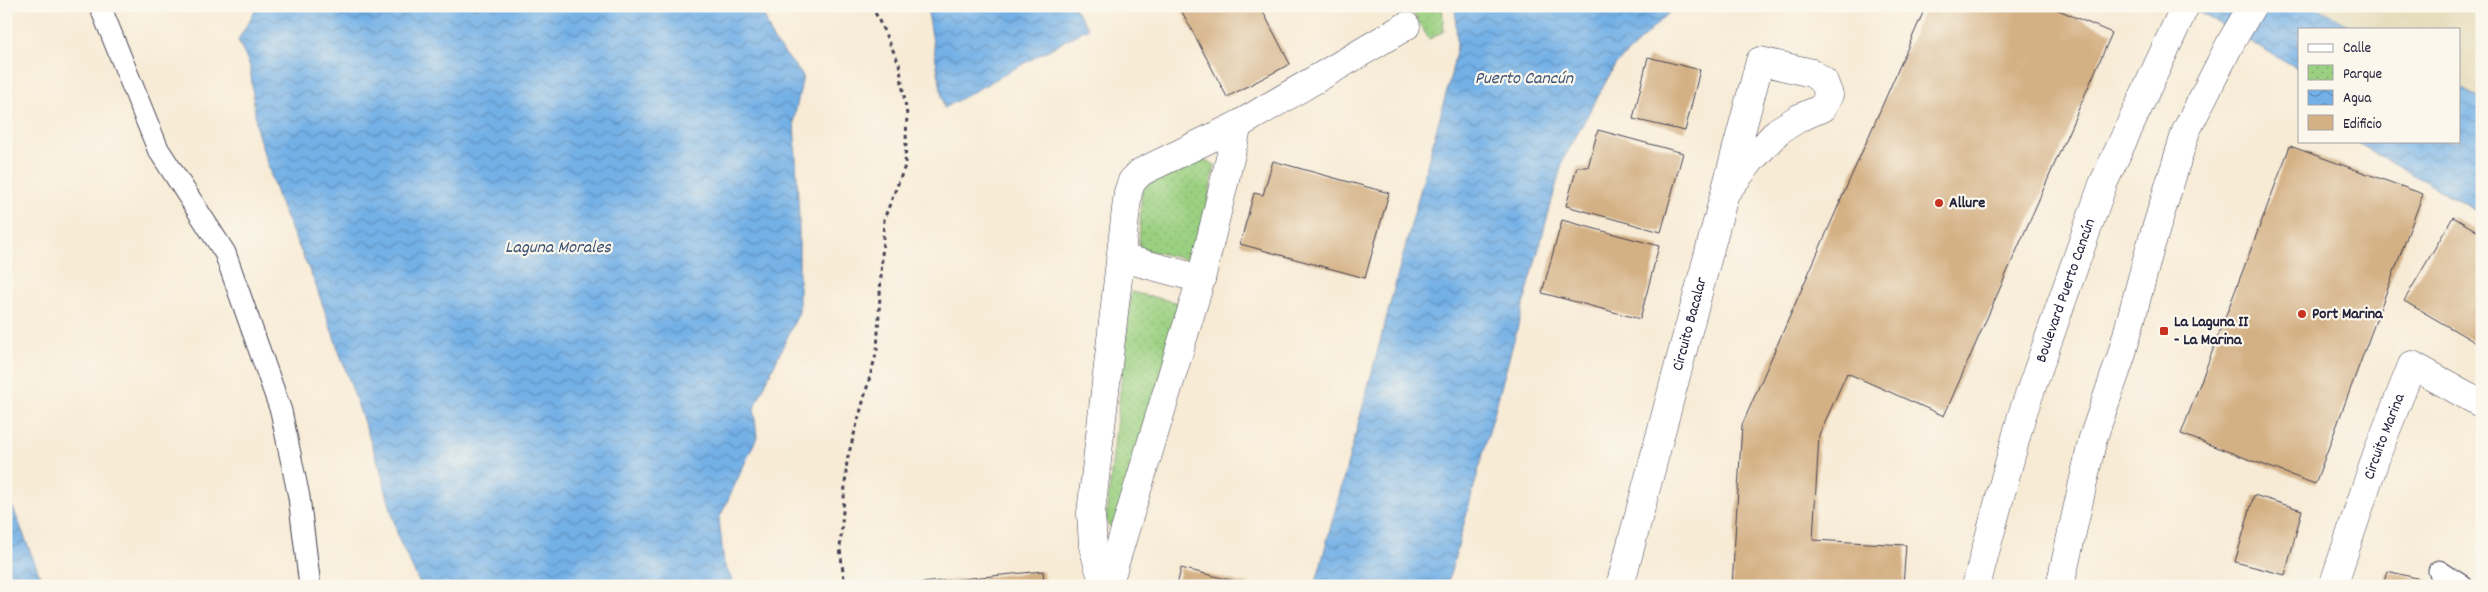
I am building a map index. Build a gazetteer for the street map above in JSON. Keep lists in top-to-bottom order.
{
  "streets": {
    "street": ["Boulevard Puerto Cancún", "Circuito Bacalar", "Circuito Marina"]
  },
  "water": ["Puerto Cancún", "Laguna Morales"],
  "places": {
    "other": ["Allure", "Port Marina"],
    "transit": ["La Laguna II - La Marina"]
  },
  "legend": [
    "Calle",
    "Parque",
    "Agua",
    "Edificio"
  ]
}
